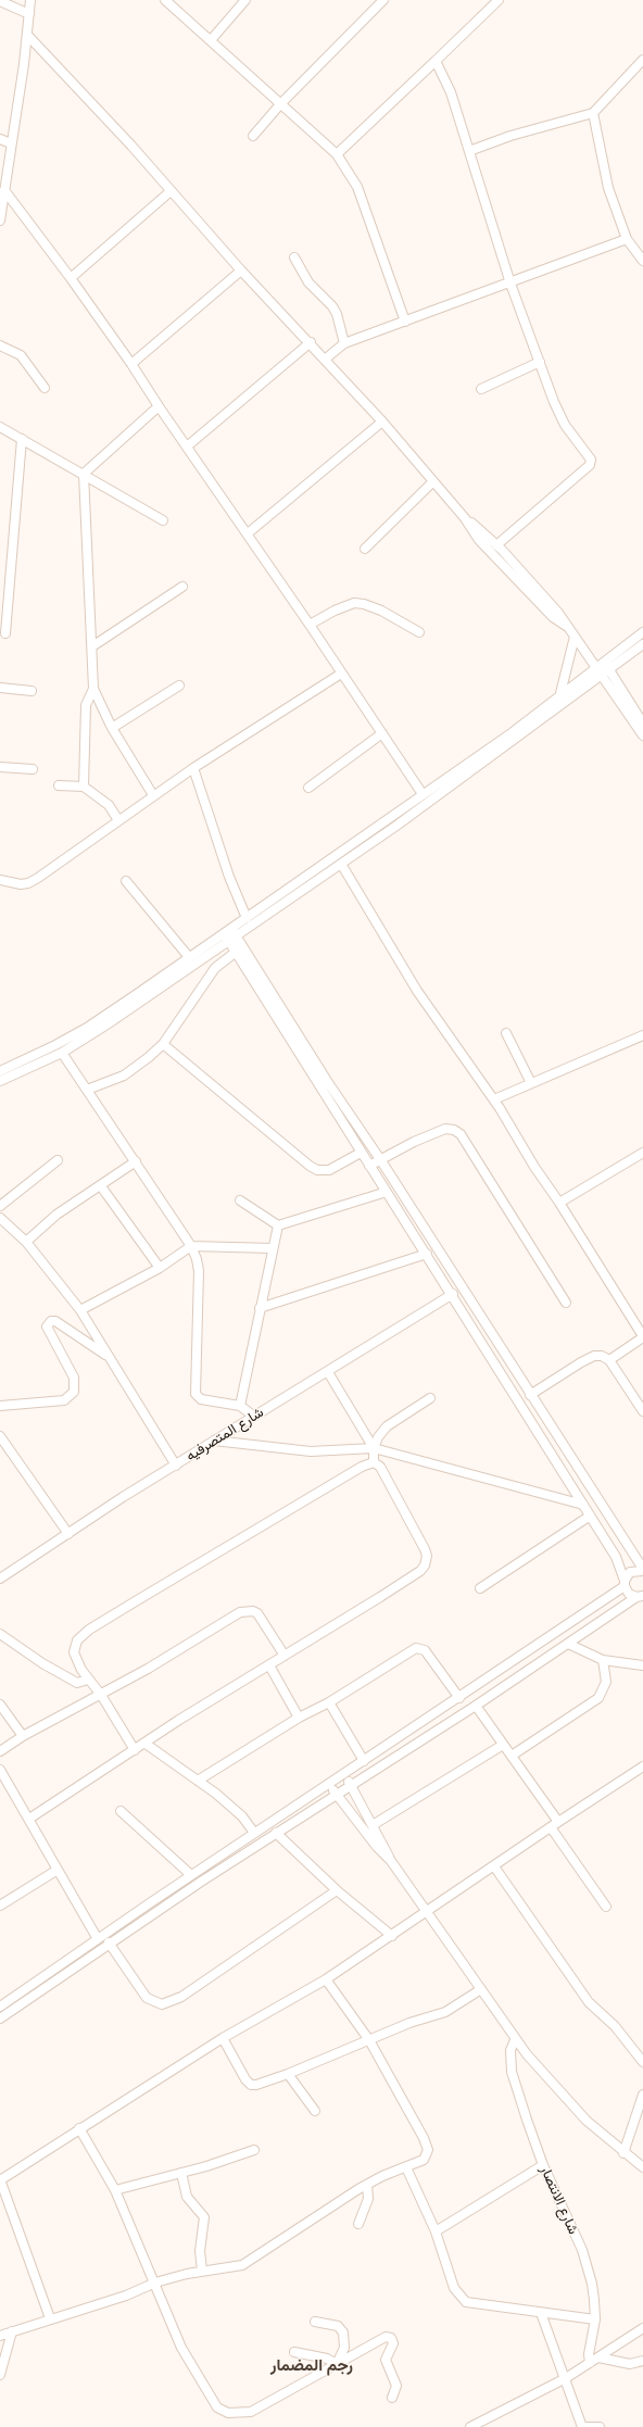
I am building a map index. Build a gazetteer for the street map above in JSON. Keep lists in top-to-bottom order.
{
  "streets": {
    "street": ["شارع المتصرفيه", "شارع الانتصار"]
  },
  "districts": ["رجم المضمار"]
}
